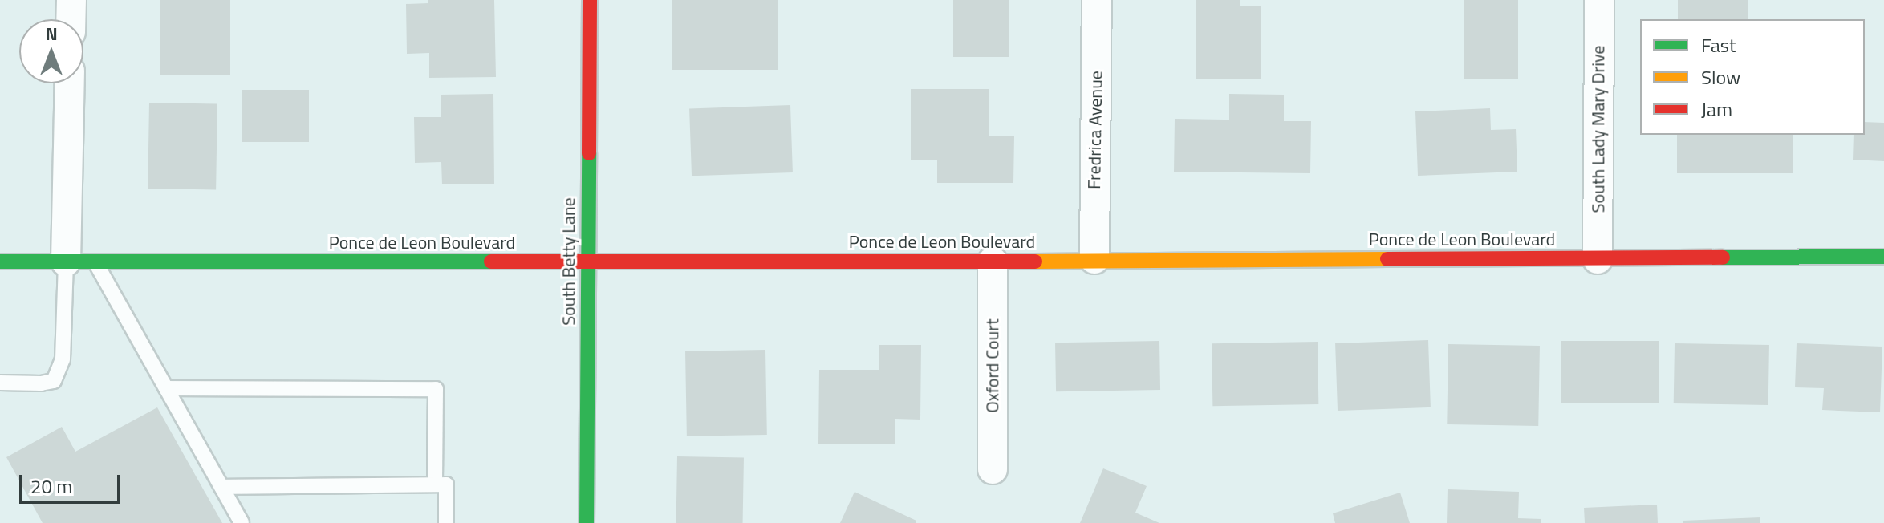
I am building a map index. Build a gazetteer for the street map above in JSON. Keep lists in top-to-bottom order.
{
  "streets": {
    "street": [
      "South Lady Mary Drive",
      "Fredrica Avenue",
      "Ponce de Leon Boulevard",
      "South Betty Lane",
      "Oxford Court"
    ]
  },
  "crossings": [
    ["South Lady Mary Drive", "Ponce de Leon Boulevard"],
    ["Fredrica Avenue", "Ponce de Leon Boulevard"],
    ["Ponce de Leon Boulevard", "South Betty Lane"],
    ["Ponce de Leon Boulevard", "Oxford Court"]
  ],
  "legend": ["Fast", "Slow", "Jam"],
  "scale_bar": "20 m",
  "north": "top"
}
